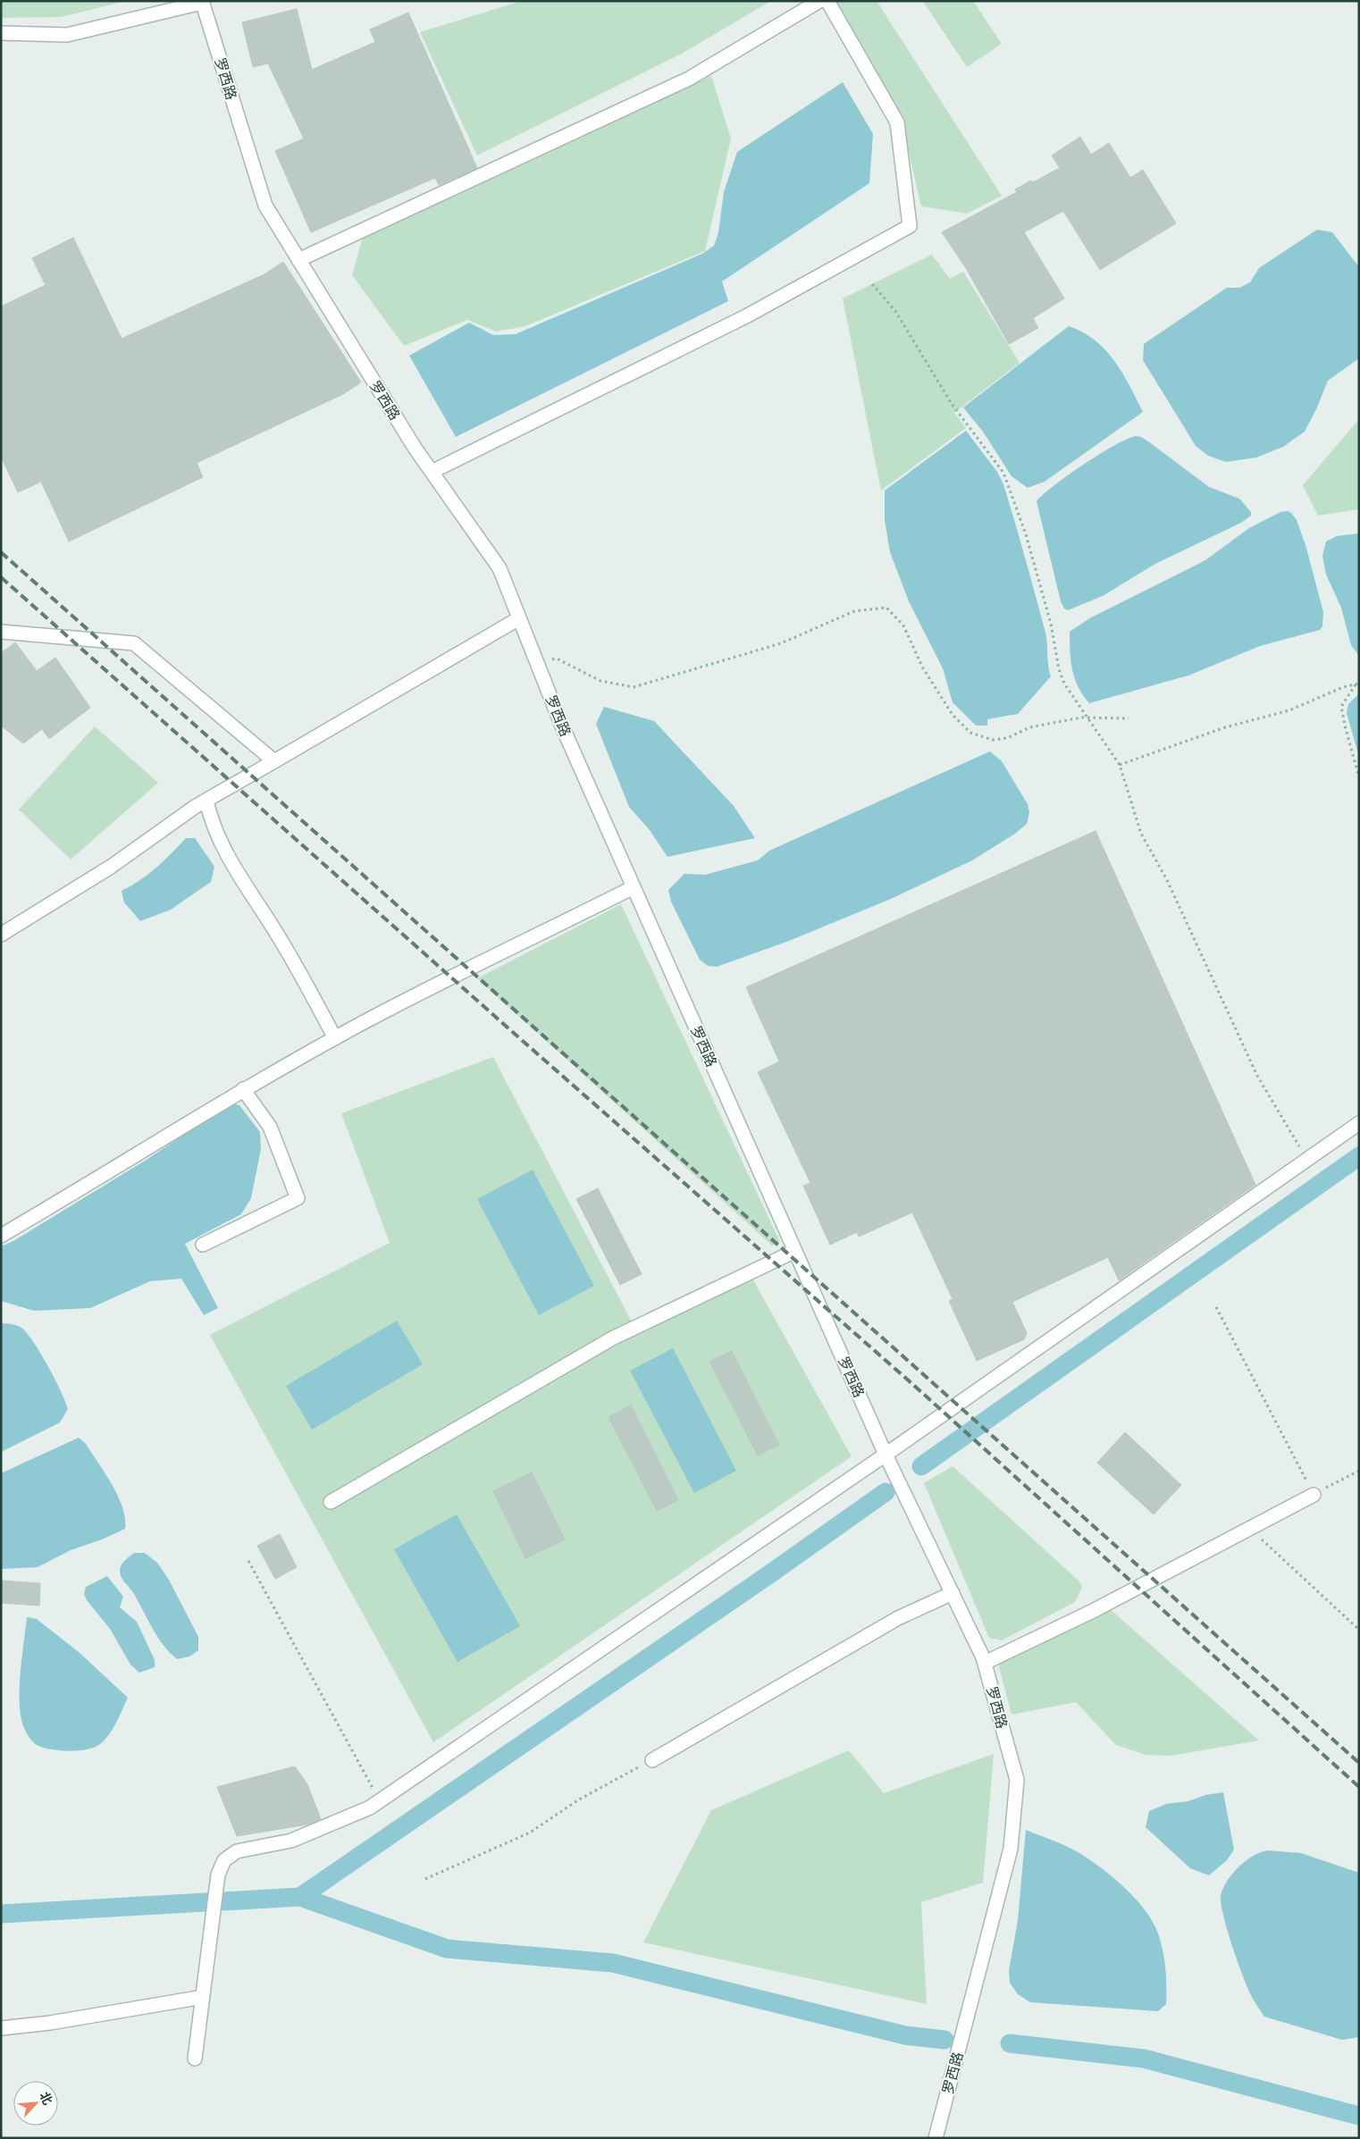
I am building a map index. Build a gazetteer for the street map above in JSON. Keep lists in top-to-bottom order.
{
  "streets": {
    "street": ["罗西路"]
  },
  "north": "top right"
}
